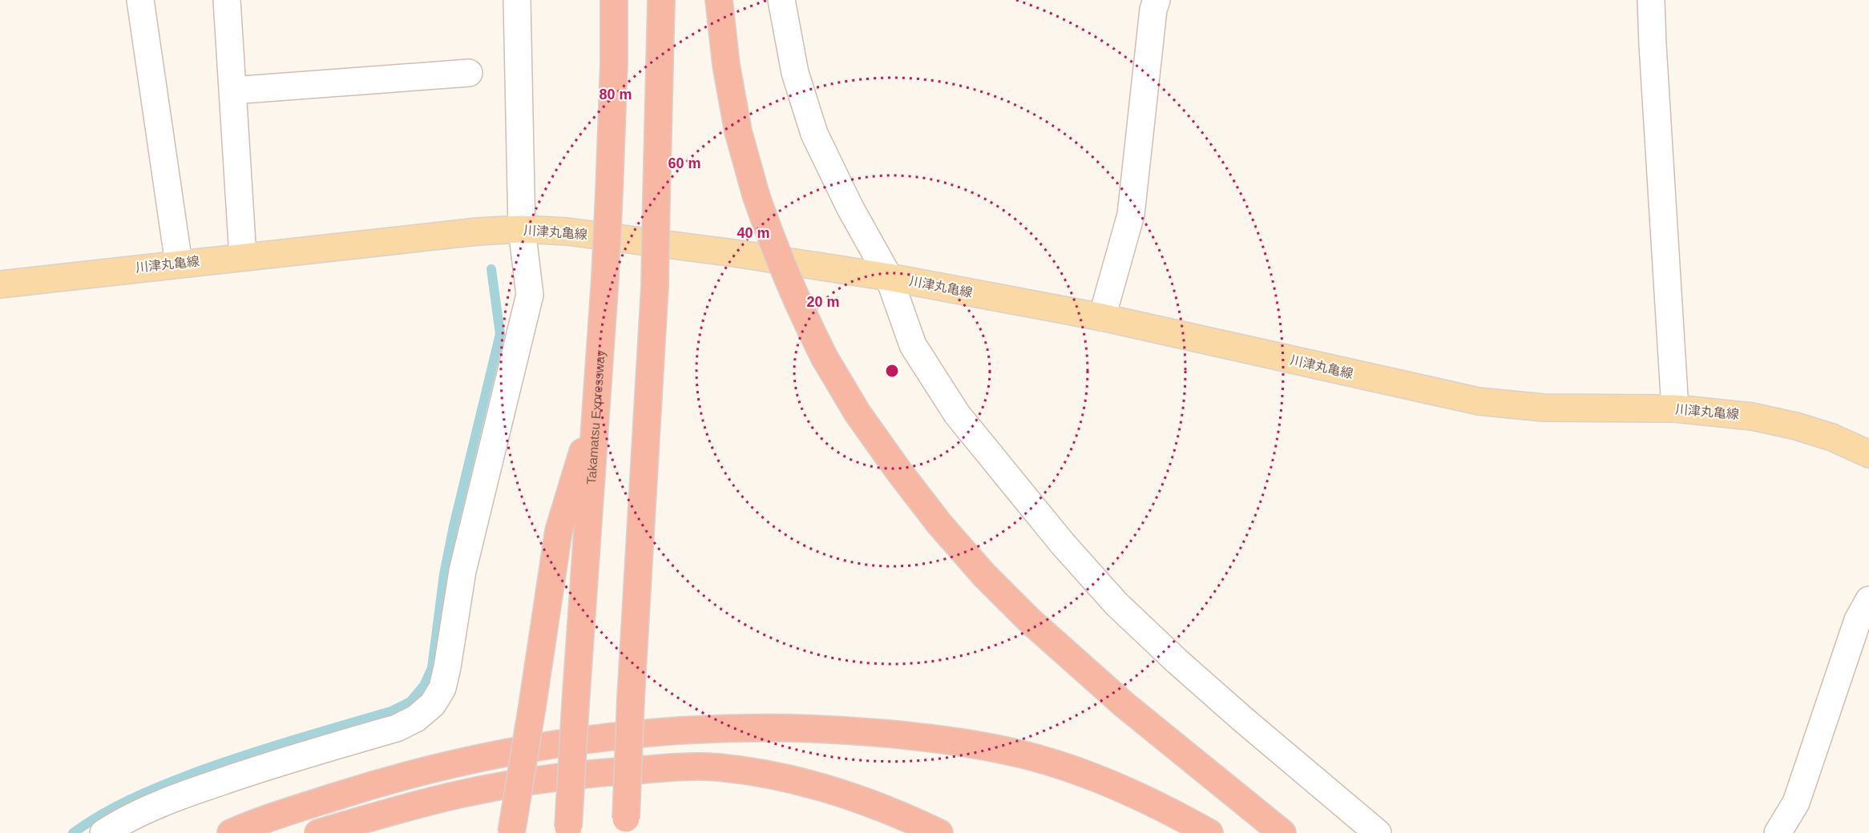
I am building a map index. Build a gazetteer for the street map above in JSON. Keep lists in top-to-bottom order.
{
  "streets": {
    "highway": ["Takamatsu Expressway"],
    "main road": ["川津丸亀線"]
  },
  "rings": [
    "80 m",
    "60 m",
    "40 m",
    "20 m"
  ]
}
